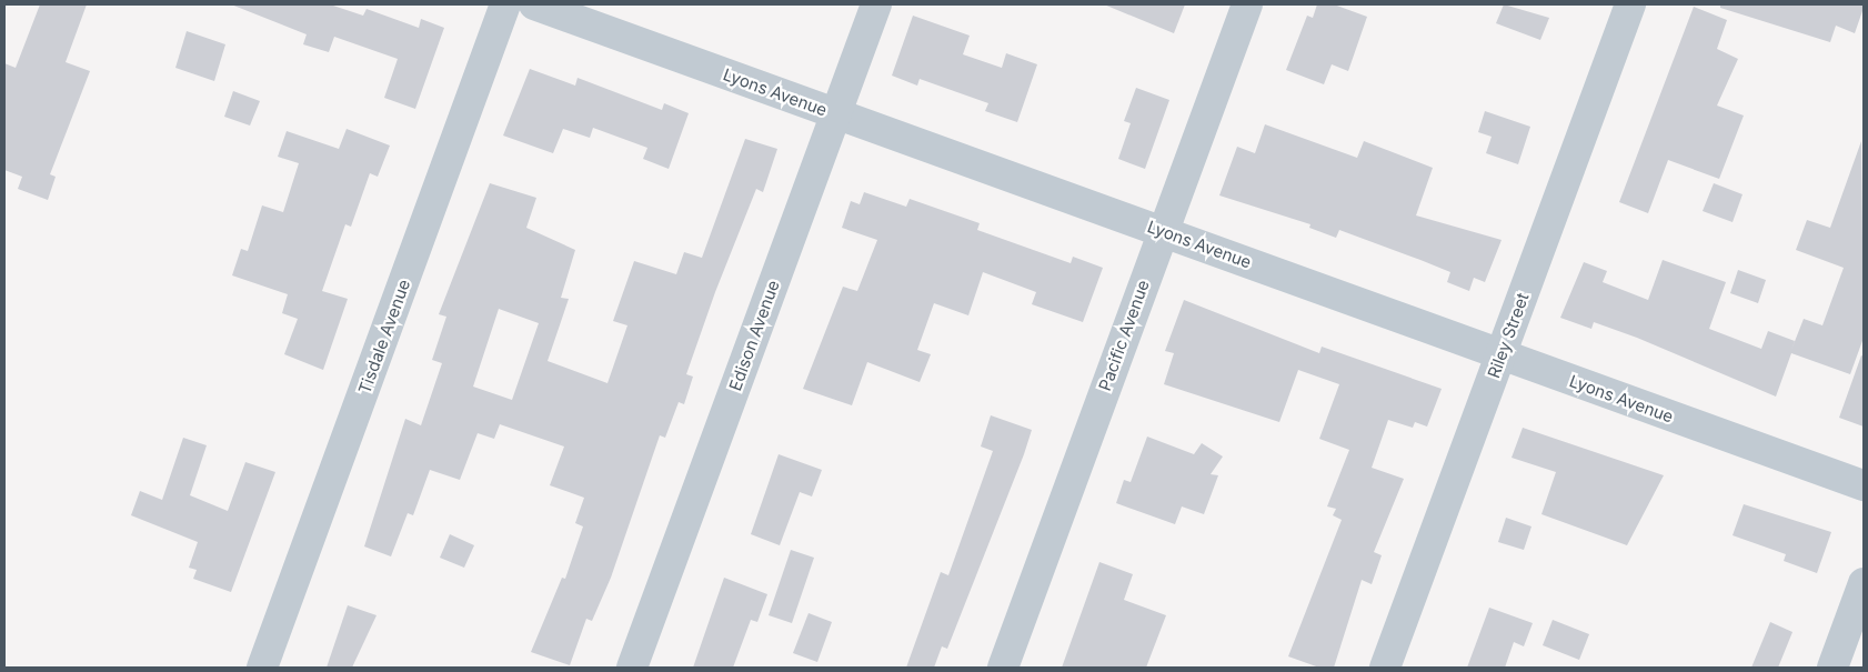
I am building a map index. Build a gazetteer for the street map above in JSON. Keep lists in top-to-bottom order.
{
  "streets": {
    "street": [
      "Lyons Avenue",
      "Edison Avenue",
      "Pacific Avenue",
      "Riley Street",
      "Tisdale Avenue"
    ]
  },
  "crossings": [
    ["Lyons Avenue", "Edison Avenue"],
    ["Lyons Avenue", "Pacific Avenue"],
    ["Lyons Avenue", "Riley Street"]
  ]
}
